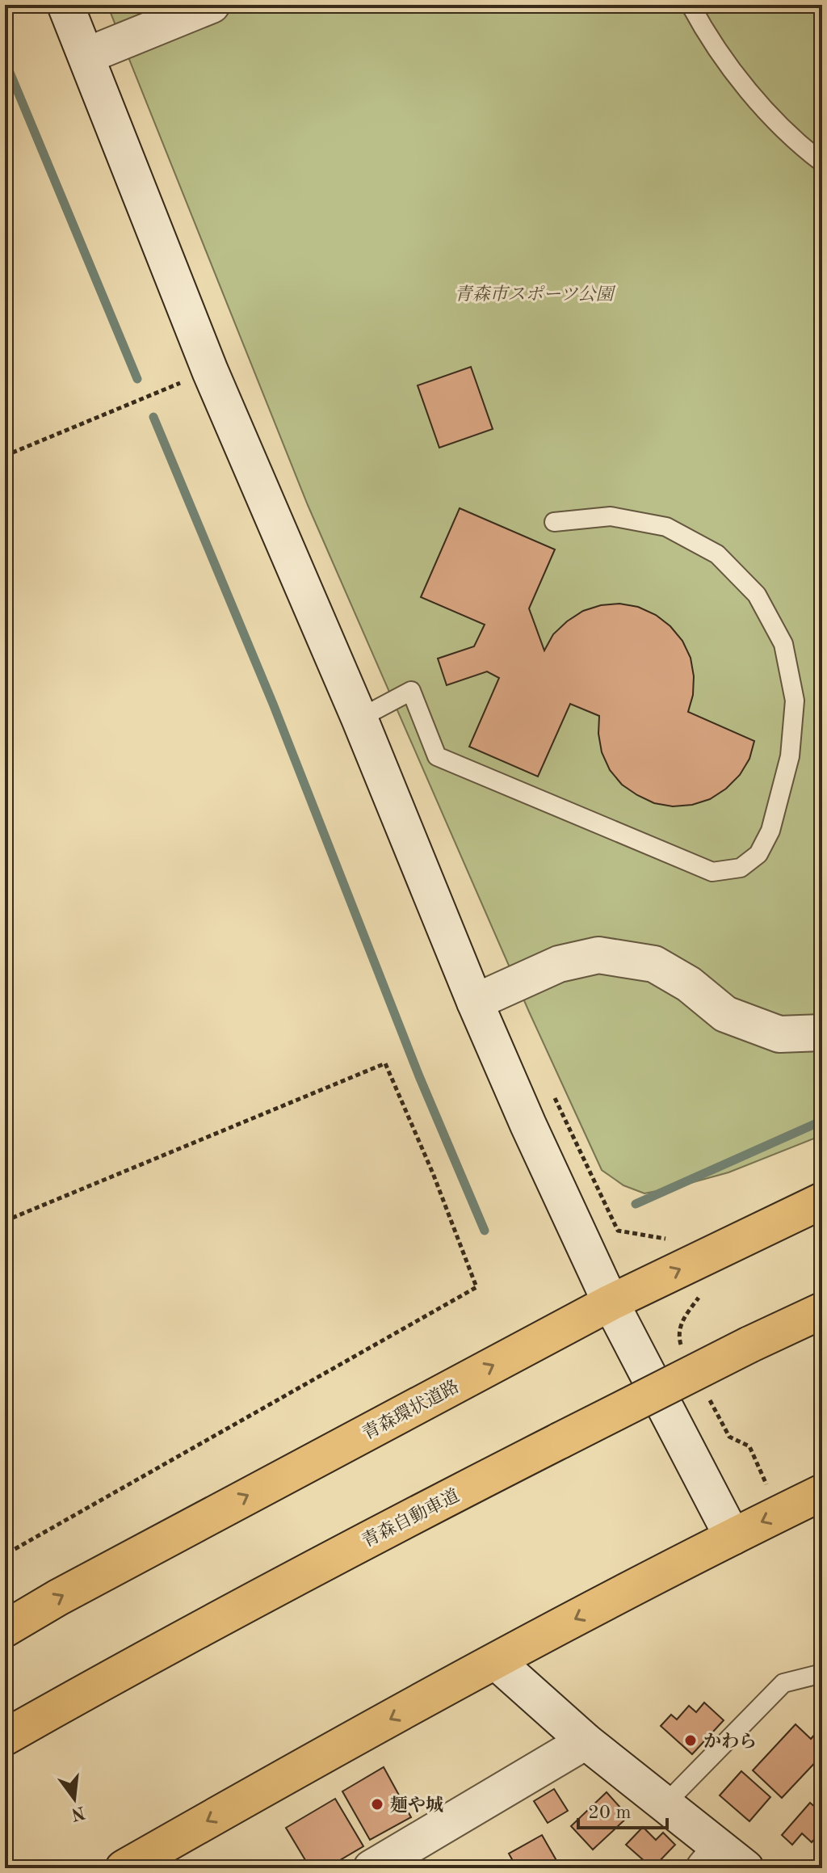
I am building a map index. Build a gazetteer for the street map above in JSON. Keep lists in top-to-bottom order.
{
  "streets": {
    "highway": ["青森環状道路", "青森自動車道"]
  },
  "parks": ["青森市スポーツ公園"],
  "places": ["かわら", "麺や城"],
  "scale_bar": "20 m",
  "north": "bottom"
}
